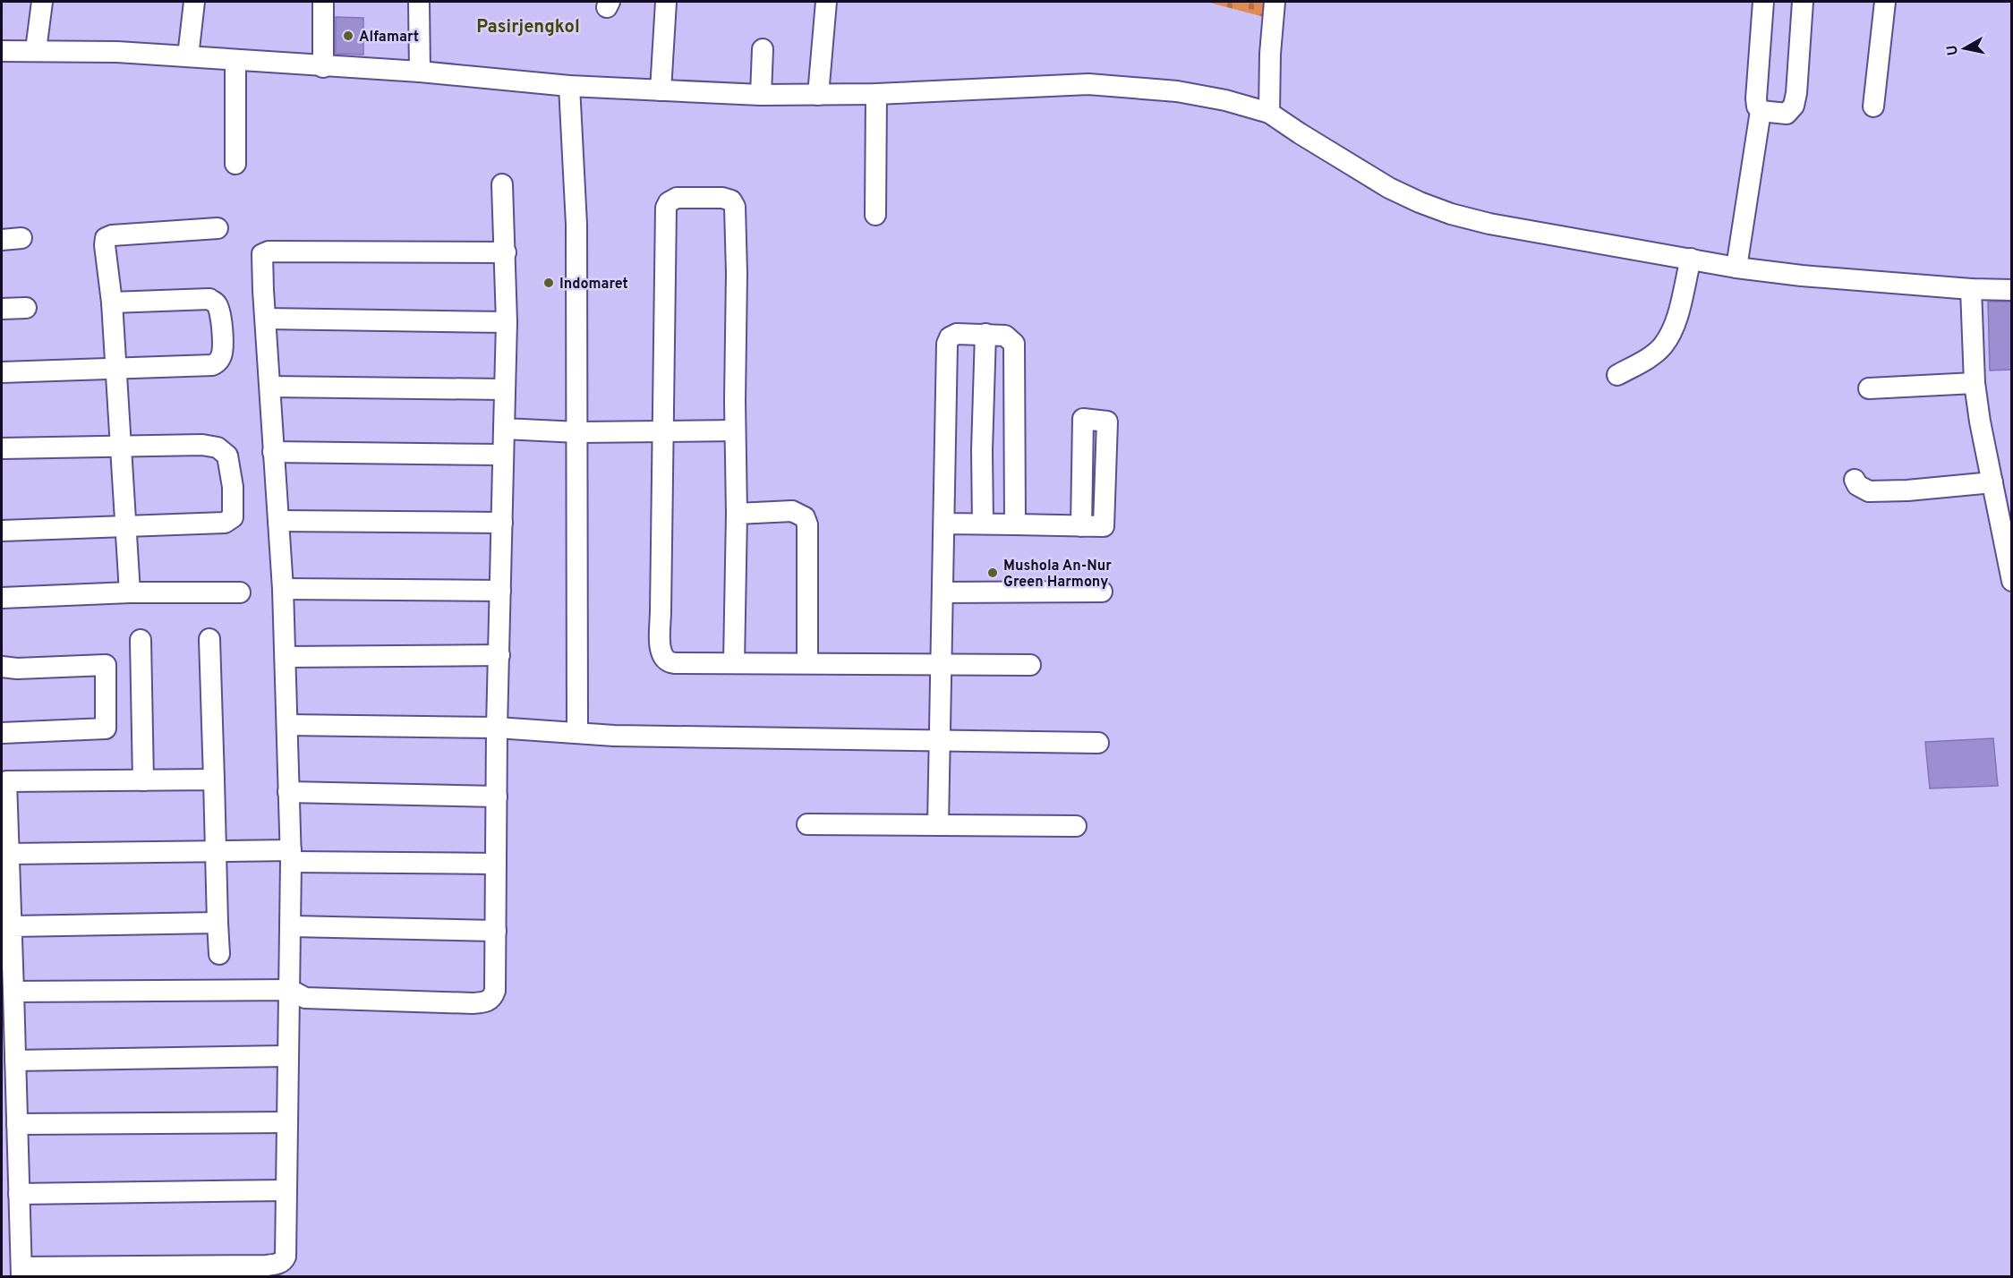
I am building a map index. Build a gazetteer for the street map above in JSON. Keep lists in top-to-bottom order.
{
  "districts": ["Pasirjengkol"],
  "places": ["Alfamart", "Indomaret", "Mushola An-Nur Green Harmony"],
  "north": "left"
}
